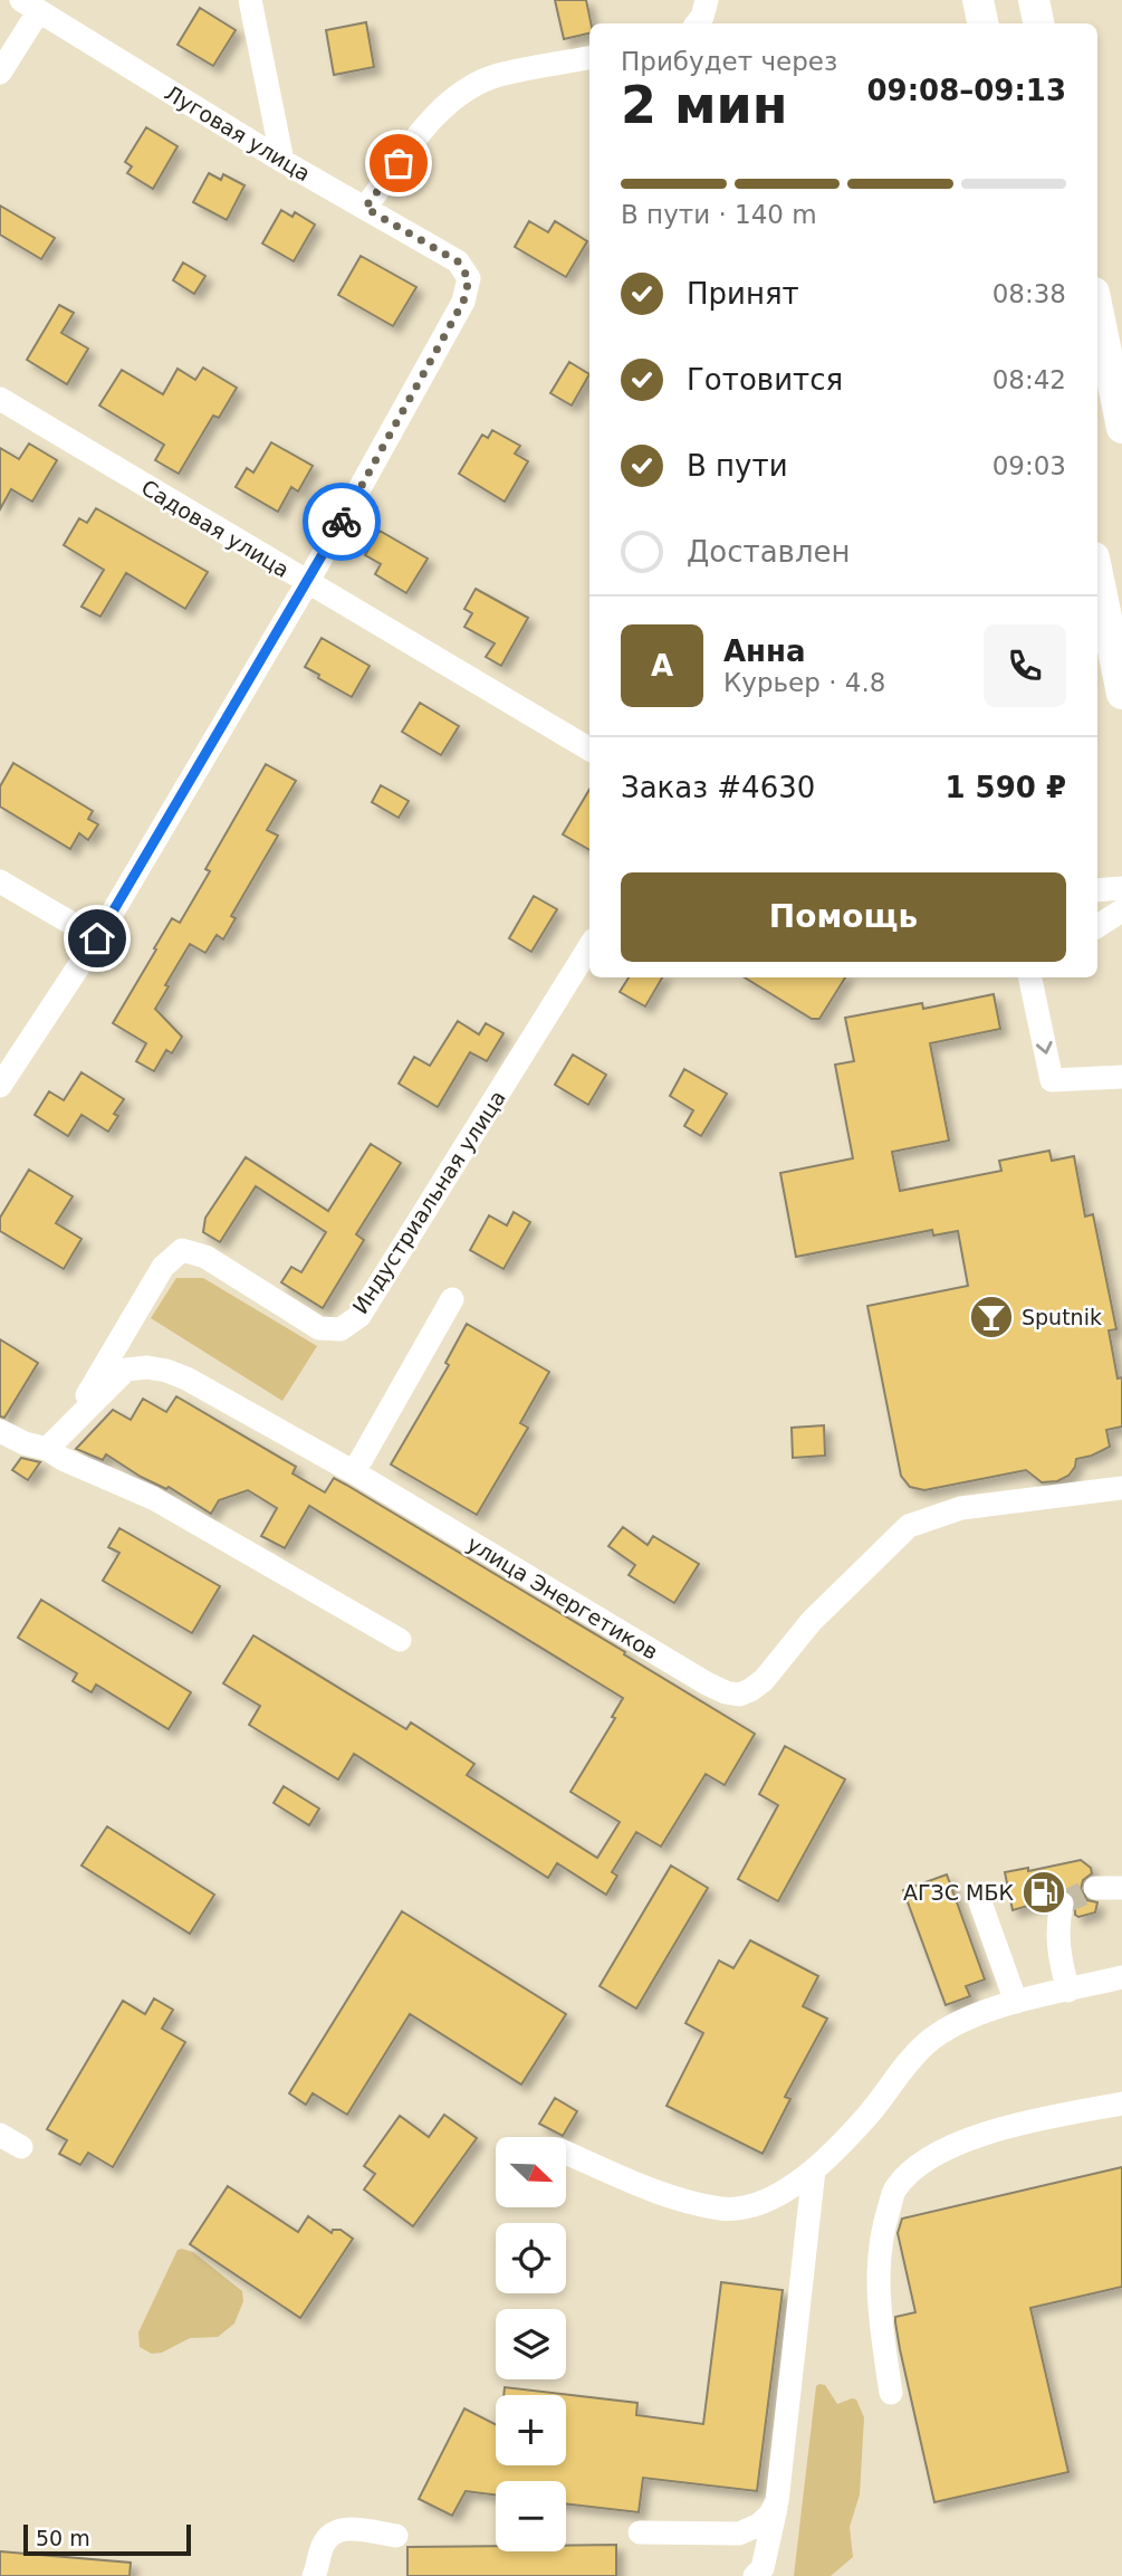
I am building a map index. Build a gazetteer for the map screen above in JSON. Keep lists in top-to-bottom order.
{
  "streets": {
    "street": [
      "Луговая улица",
      "Садовая улица",
      "Индустриальная улица",
      "улица Энергетиков"
    ]
  },
  "crossings": [
    ["Луговая улица", "Садовая улица"],
    ["Индустриальная улица", "улица Энергетиков"]
  ],
  "places": {
    "bar": ["Sputnik"],
    "fuel station": ["АГЗС МБК"]
  },
  "scale_bar": "50 m",
  "north": "bottom right",
  "page": {
    "heading": ["2 мин", "Прибудет через", "09:08–09:13"],
    "panel": [
      "Анна",
      "Курьер · 4.8",
      "Заказ #4630",
      "1 590 ₽"
    ],
    "bar": "В пути · 140 m",
    "list": [
      ["Принят", "08:38"],
      ["Готовится", "08:42"],
      ["В пути", "09:03"],
      "Доставлен"
    ],
    "round": "А",
    "buttons": "Помощь",
    "map_buttons": ["+", "−"],
    "scale": "50 m"
  }
}
